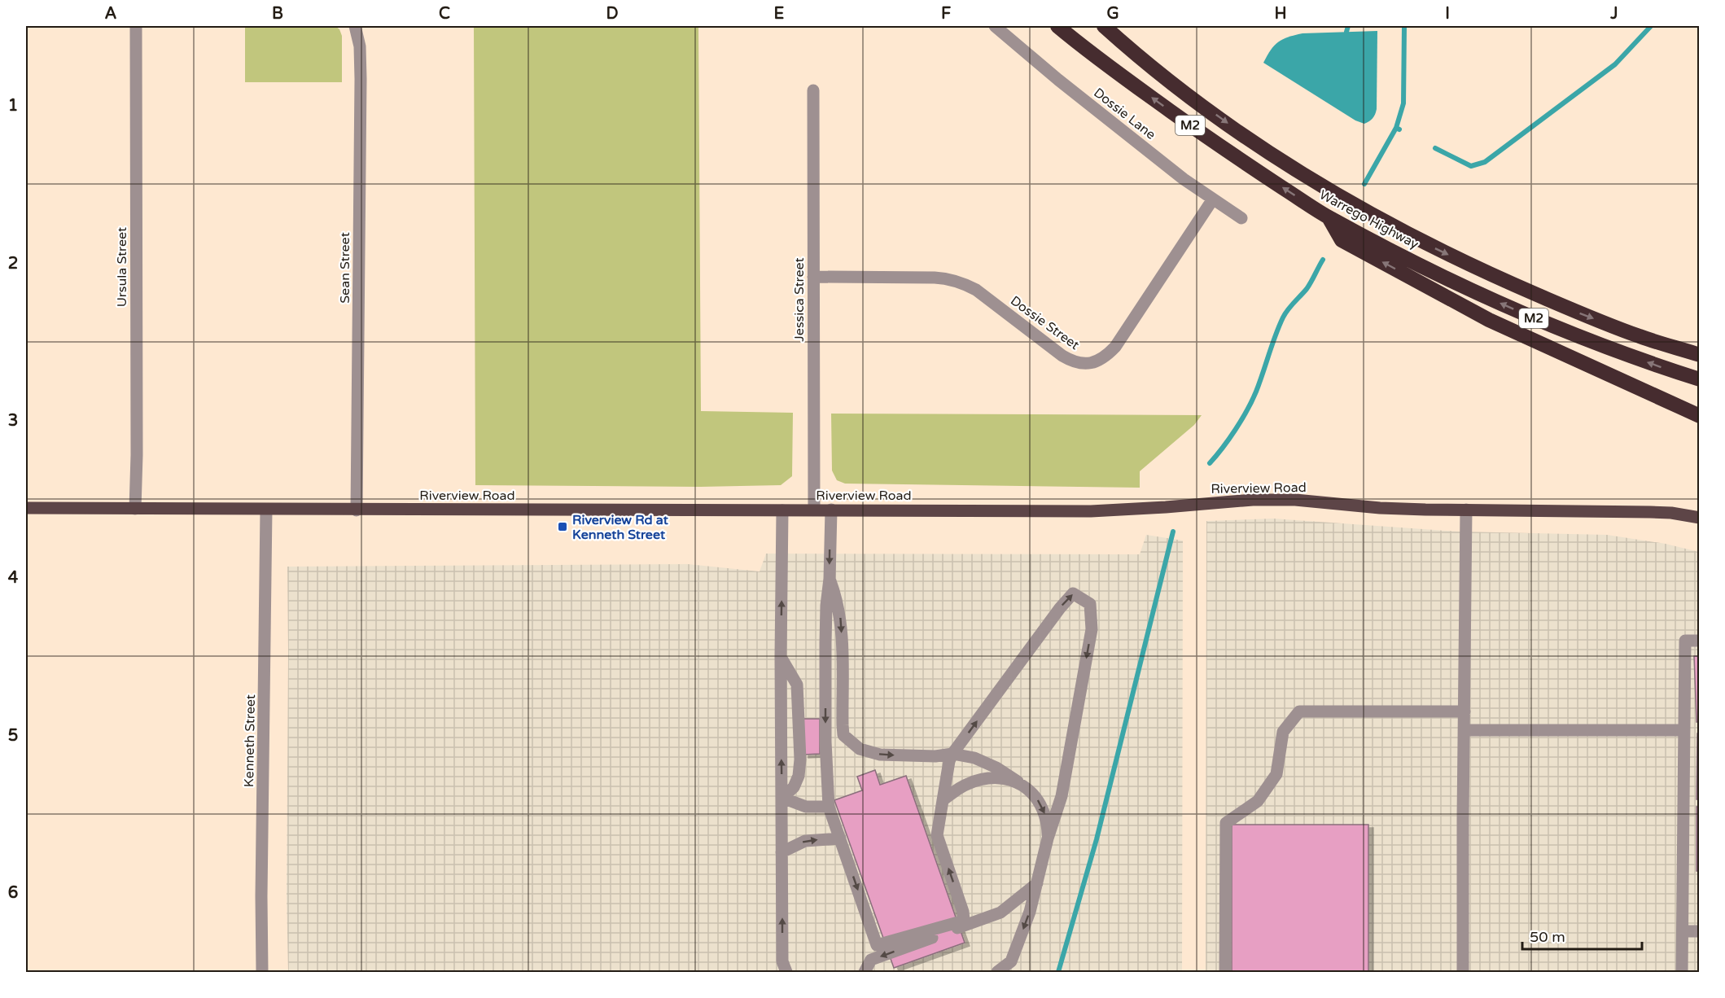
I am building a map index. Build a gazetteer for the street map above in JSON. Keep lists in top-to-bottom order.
{
  "streets": {
    "highway": ["M2", "Warrego Highway"],
    "main road": ["Riverview Road"],
    "street": [
      "Dossie Lane",
      "Ursula Street",
      "Sean Street",
      "Jessica Street",
      "Dossie Street",
      "Kenneth Street"
    ]
  },
  "crossings": [
    ["Dossie Lane", "Dossie Street"],
    ["Ursula Street", "Riverview Road"],
    ["Sean Street", "Riverview Road"],
    ["Jessica Street", "Dossie Street"],
    ["Jessica Street", "Riverview Road"],
    ["Riverview Road", "Kenneth Street"]
  ],
  "places": {
    "transit": ["Riverview Rd at Kenneth Street"]
  },
  "scale_bar": "50 m",
  "grid": {
    "columns": [
      "A",
      "B",
      "C",
      "D",
      "E",
      "F",
      "G",
      "H",
      "I",
      "J"
    ],
    "rows": [
      "1",
      "2",
      "3",
      "4",
      "5",
      "6"
    ]
  }
}
